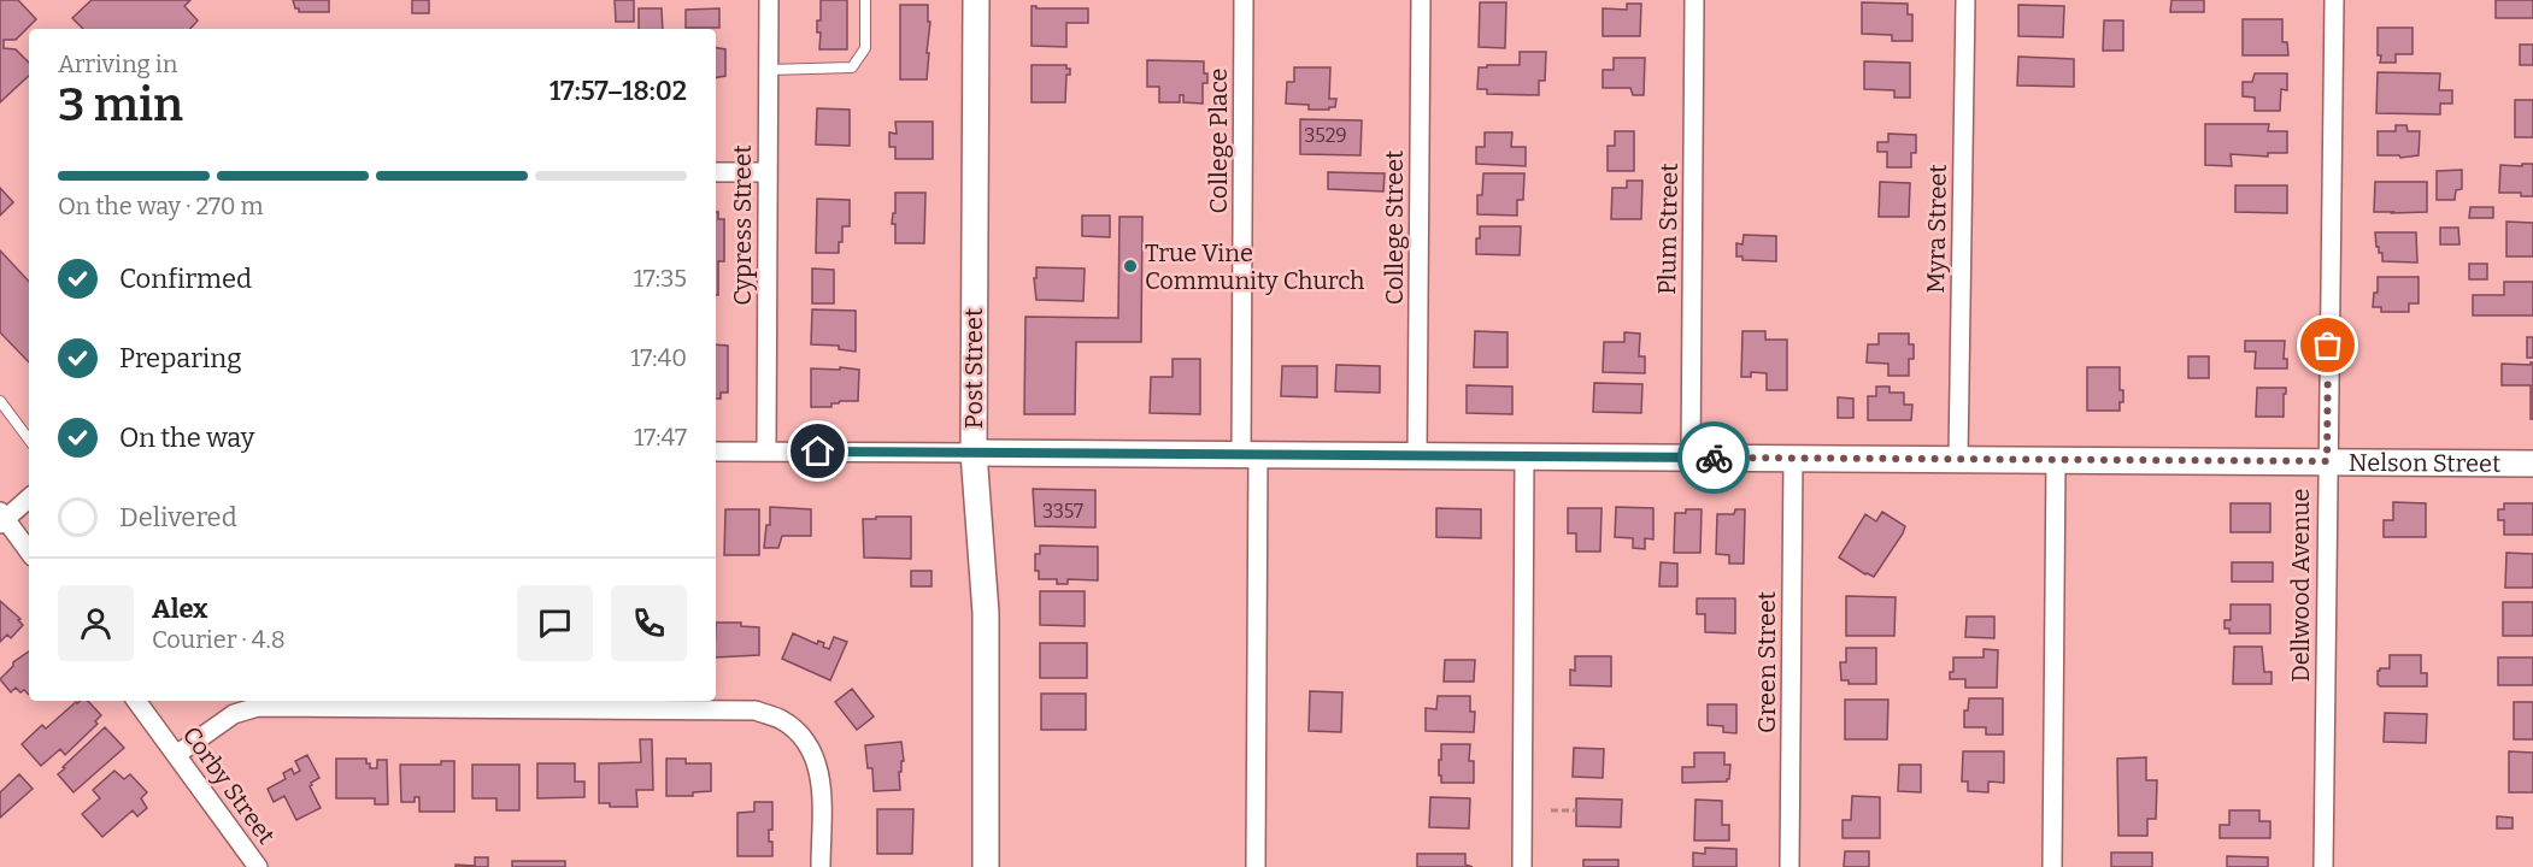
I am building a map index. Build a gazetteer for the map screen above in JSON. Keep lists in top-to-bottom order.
{
  "streets": {
    "street": [
      "College Place",
      "Cypress Street",
      "College Street",
      "Plum Street",
      "Myra Street",
      "Post Street",
      "Nelson Street",
      "Dellwood Avenue",
      "Green Street",
      "Corby Street"
    ]
  },
  "crossings": [
    ["College Place", "Nelson Street"],
    ["Cypress Street", "Nelson Street"],
    ["College Street", "Nelson Street"],
    ["Plum Street", "Nelson Street"],
    ["Myra Street", "Nelson Street"],
    ["Post Street", "Nelson Street"],
    ["Nelson Street", "Dellwood Avenue"],
    ["Nelson Street", "Green Street"]
  ],
  "places": ["True Vine Community Church"],
  "house_numbers": ["3529", "3357"],
  "page": {
    "heading": ["3 min", "Arriving in", "17:57–18:02"],
    "panel": ["Alex", "Courier · 4.8"],
    "bar": "On the way · 270 m",
    "list": [
      ["Confirmed", "17:35"],
      ["Preparing", "17:40"],
      ["On the way", "17:47"],
      "Delivered"
    ]
  }
}
